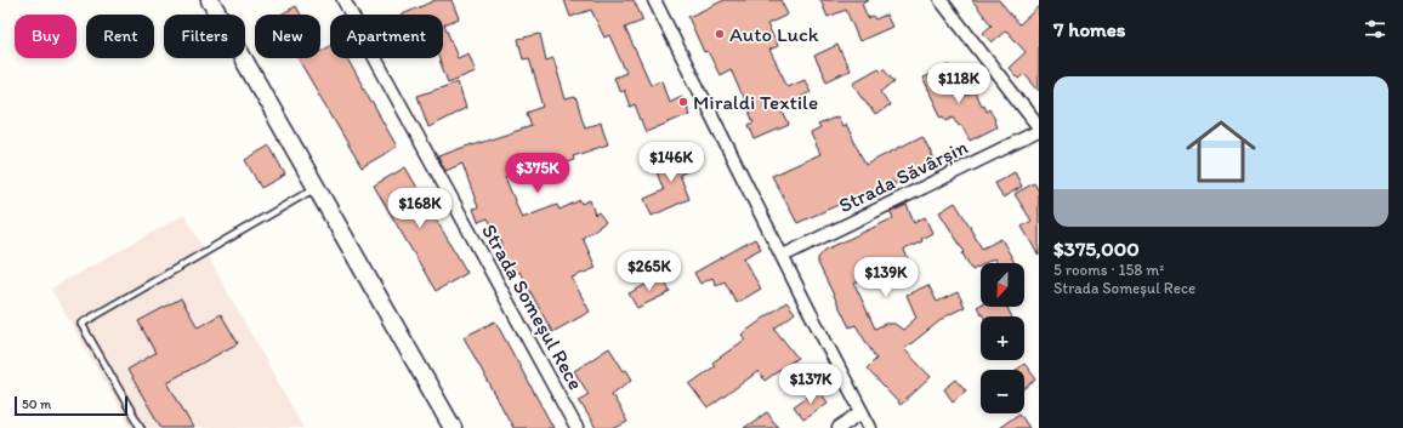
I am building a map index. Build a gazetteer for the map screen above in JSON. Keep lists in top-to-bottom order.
{
  "streets": {
    "street": ["Strada Săvârșin", "Strada Someșul Rece"]
  },
  "places": ["Auto Luck", "Miraldi Textile"],
  "scale_bar": "50 m",
  "north": "bottom",
  "page": {
    "heading": "7 homes",
    "chip": [
      "Buy",
      "Rent",
      "Filters",
      "New",
      "Apartment"
    ],
    "list": [
      {
        "name": "$375,000",
        "note": "5 rooms · 158 m² · Strada Someșul Rece"
      }
    ],
    "price": [
      "$118K",
      "$146K",
      "$375K",
      "$168K",
      "$265K",
      "$139K",
      "$137K"
    ],
    "map_buttons": ["+", "−"],
    "scale": "50 m"
  }
}
